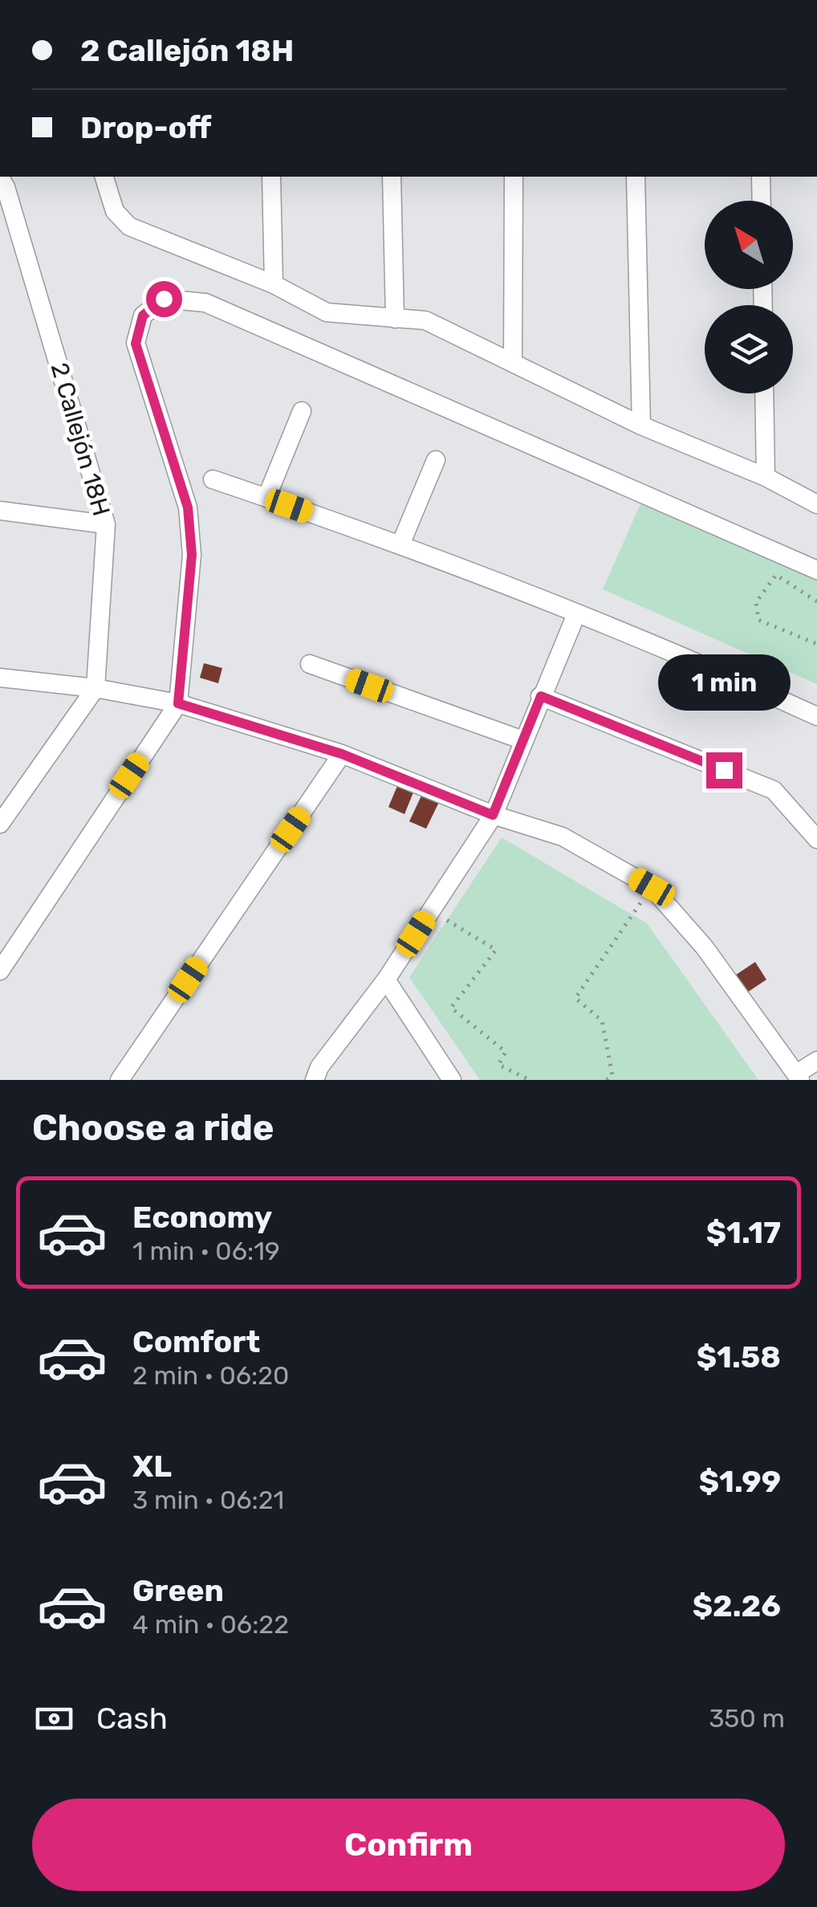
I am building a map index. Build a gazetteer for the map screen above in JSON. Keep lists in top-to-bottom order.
{
  "streets": {
    "street": ["2 Callejón 18H"]
  },
  "north": "top left",
  "page": {
    "banner": ["2 Callejón 18H", "Drop-off"],
    "bubble": "1 min",
    "heading": "Choose a ride",
    "list": [
      {
        "name": "Economy",
        "note": "1 min · 06:19",
        "value": "$1.17"
      },
      {
        "name": "Comfort",
        "note": "2 min · 06:20",
        "value": "$1.58"
      },
      {
        "name": "XL",
        "note": "3 min · 06:21",
        "value": "$1.99"
      },
      {
        "name": "Green",
        "note": "4 min · 06:22",
        "value": "$2.26"
      }
    ],
    "pay": ["Cash", "350 m"],
    "buttons": "Confirm"
  }
}
